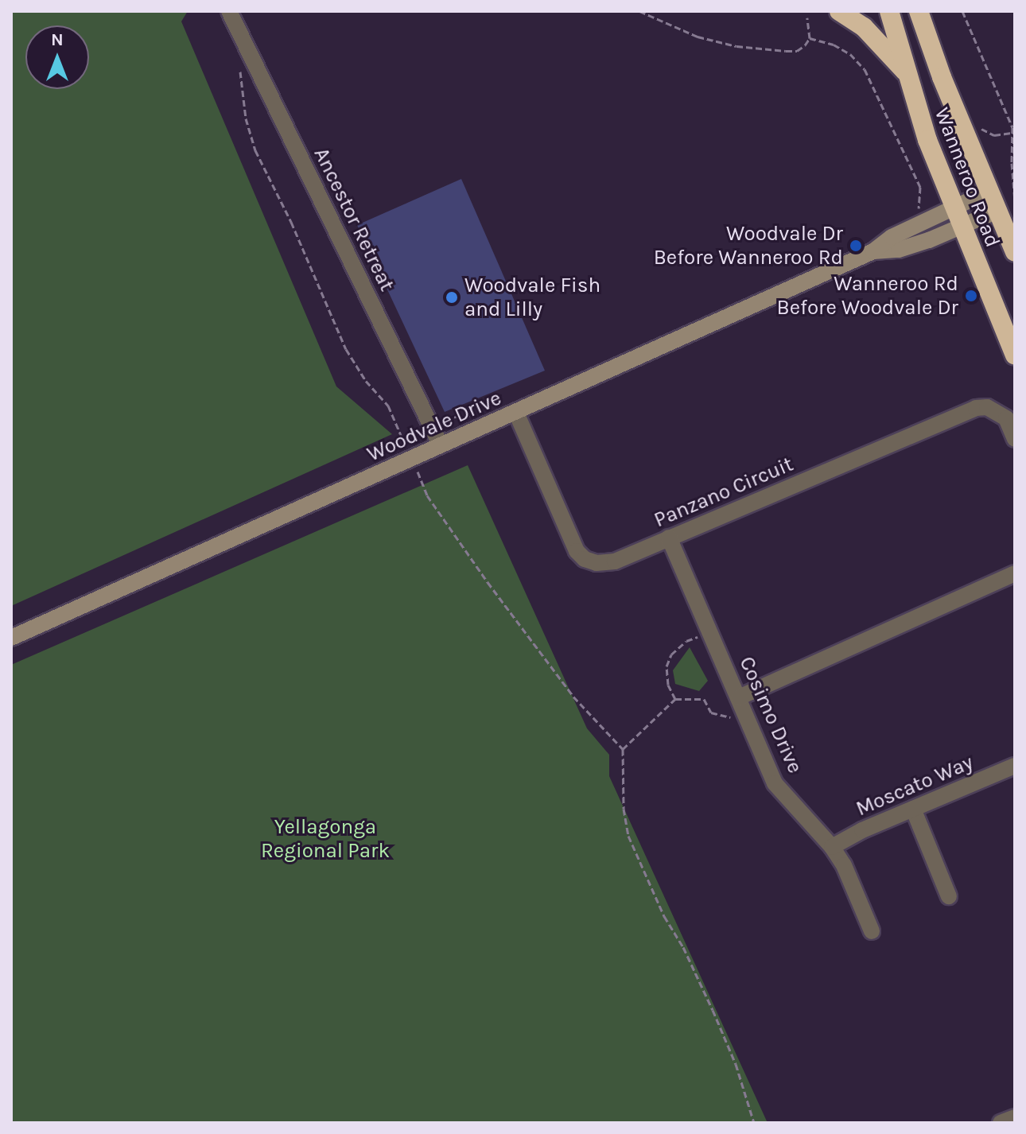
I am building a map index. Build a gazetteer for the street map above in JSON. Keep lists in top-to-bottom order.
{
  "streets": {
    "highway": ["Wanneroo Road"],
    "street": [
      "Ancestor Retreat",
      "Woodvale Drive",
      "Panzano Circuit",
      "Cosimo Drive",
      "Moscato Way"
    ]
  },
  "crossings": [
    ["Wanneroo Road", "Woodvale Drive"],
    ["Ancestor Retreat", "Woodvale Drive"],
    ["Woodvale Drive", "Panzano Circuit"],
    ["Panzano Circuit", "Cosimo Drive"],
    ["Cosimo Drive", "Moscato Way"]
  ],
  "parks": ["Yellagonga Regional Park"],
  "places": ["Woodvale Dr Before Wanneroo Rd", "Wanneroo Rd Before Woodvale Dr", "Woodvale Fish and Lilly"],
  "north": "top"
}
